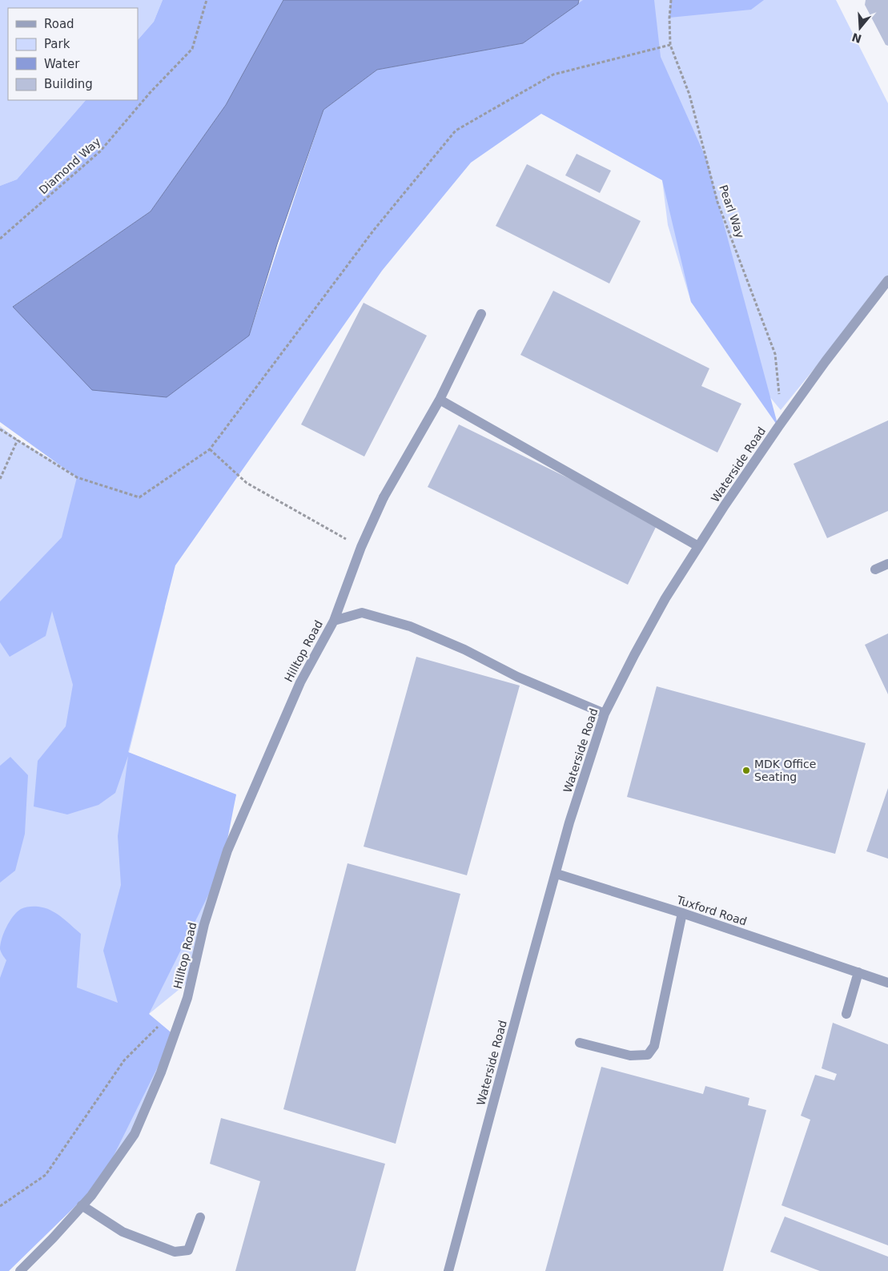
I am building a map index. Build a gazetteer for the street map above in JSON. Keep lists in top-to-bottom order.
{
  "streets": {
    "street": ["Waterside Road", "Hilltop Road", "Tuxford Road"],
    "path": ["Diamond Way", "Pearl Way"]
  },
  "crossings": [
    ["Waterside Road", "Hilltop Road"],
    ["Waterside Road", "Tuxford Road"]
  ],
  "places": ["MDK Office Seating"],
  "legend": [
    "Road",
    "Park",
    "Water",
    "Building"
  ],
  "north": "bottom"
}
